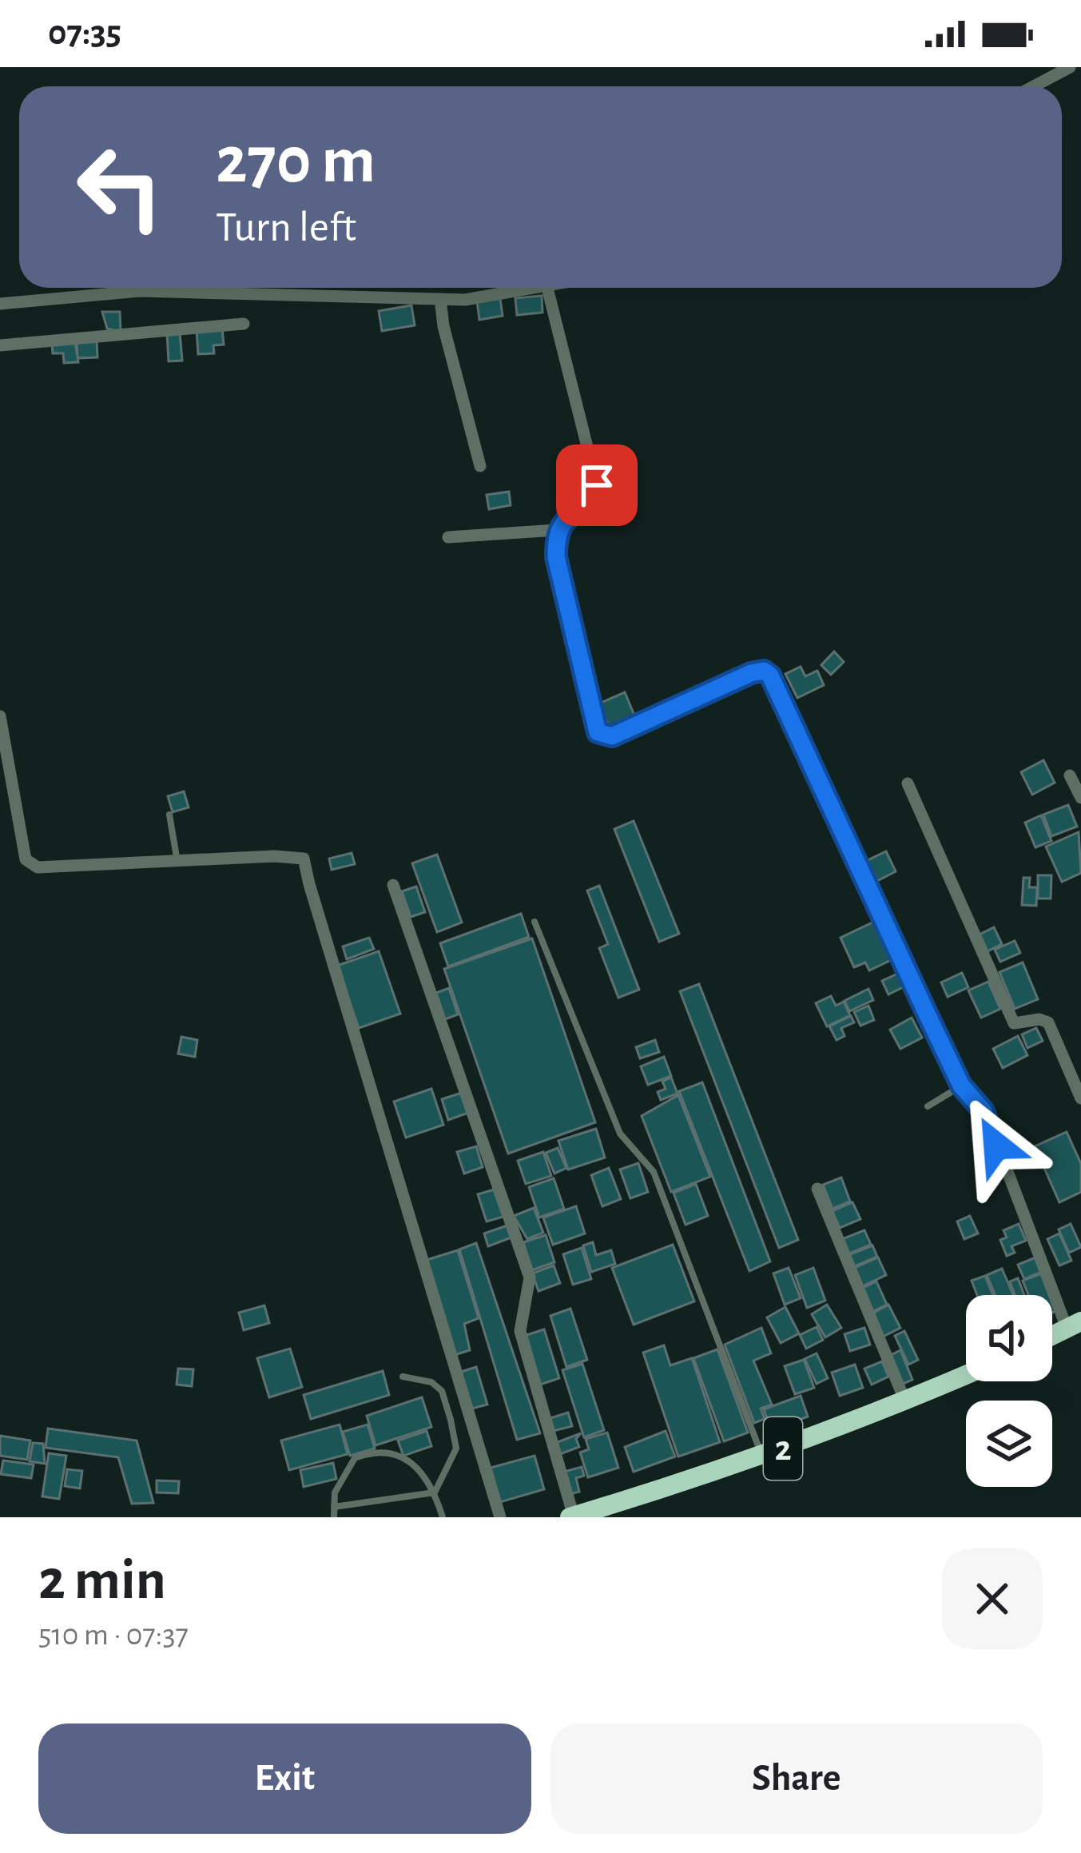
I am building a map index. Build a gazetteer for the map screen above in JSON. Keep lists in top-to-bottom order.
{
  "streets": {
    "highway": ["2"]
  },
  "page": {
    "status": "07:35",
    "turn": ["270 m", "Turn left"],
    "heading": ["2 min", "510 m · 07:37"],
    "buttons": ["Exit", "Share"]
  }
}
